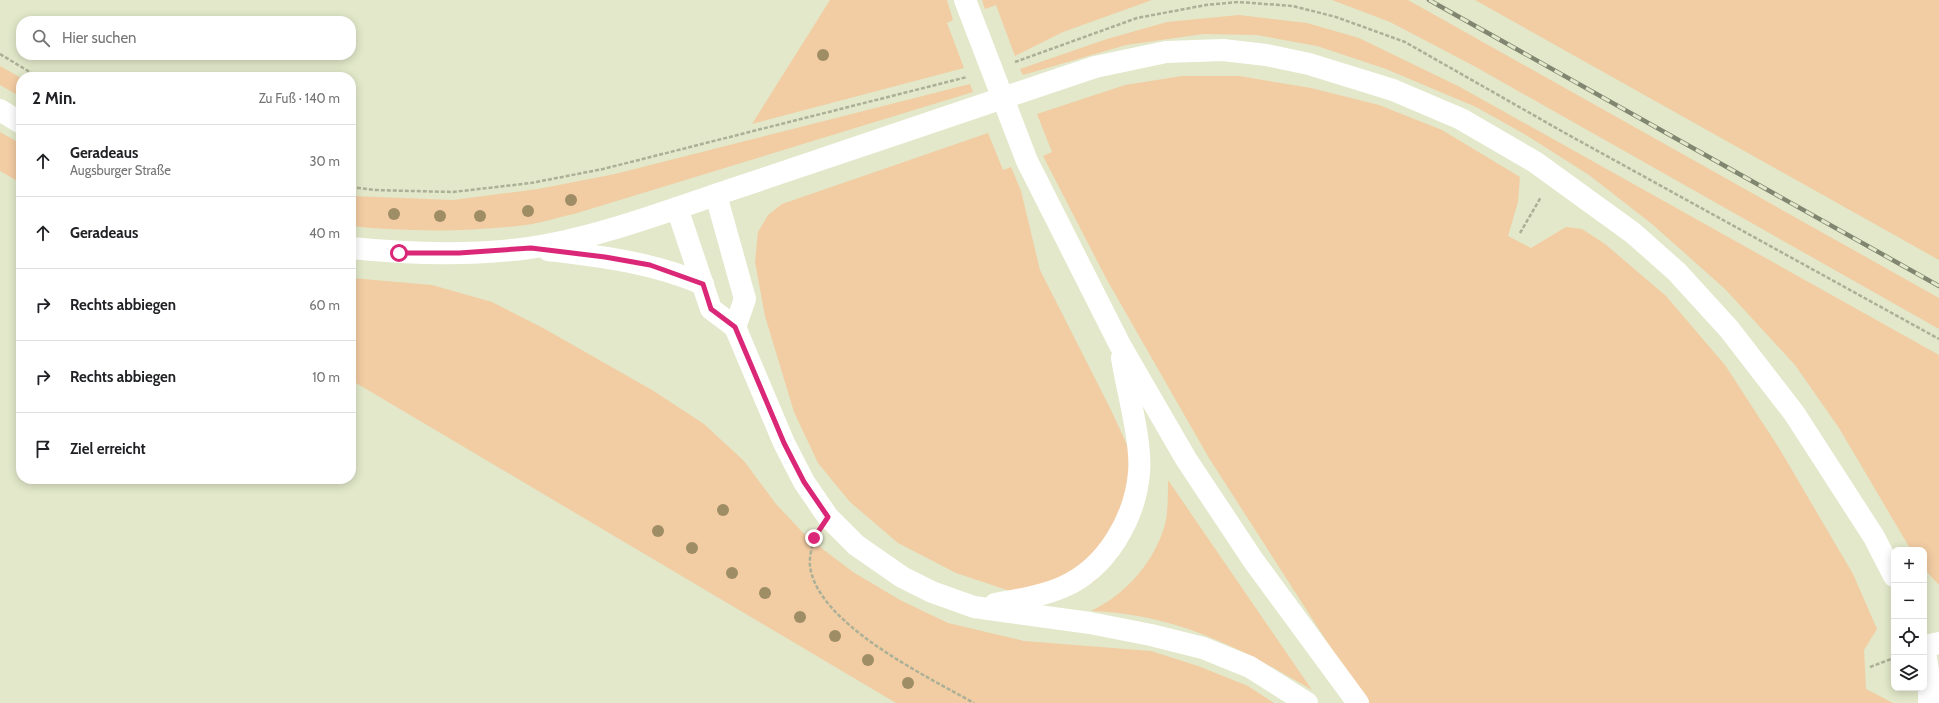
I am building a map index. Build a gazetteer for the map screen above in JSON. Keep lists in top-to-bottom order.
{
  "page": {
    "search": "Hier suchen",
    "heading": ["2 Min.", "Zu Fuß · 140 m"],
    "list": [
      ["Geradeaus", "Augsburger Straße", "30 m"],
      ["Geradeaus", "40 m"],
      ["Rechts abbiegen", "60 m"],
      ["Rechts abbiegen", "10 m"],
      "Ziel erreicht"
    ],
    "map_buttons": ["+", "−"]
  }
}
